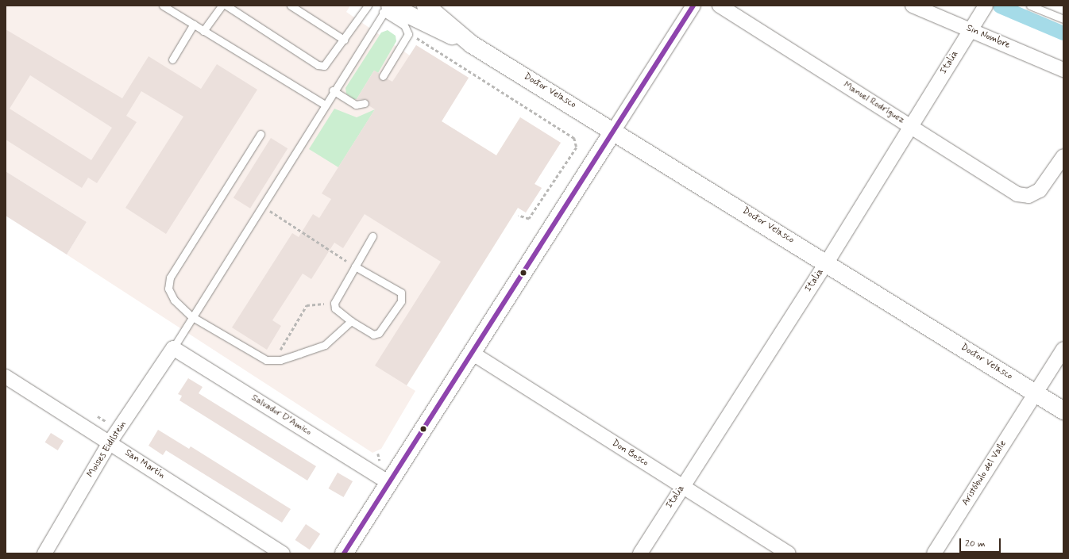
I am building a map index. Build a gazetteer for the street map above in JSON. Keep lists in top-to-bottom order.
{
  "streets": {
    "main road": ["Doctor Velasco"],
    "street": [
      "Sin Nombre",
      "Italia",
      "Manuel Rodríguez",
      "Salvador D'Amico",
      "Moises Eidilstein",
      "Don Bosco",
      "San Martín",
      "Aristóbulo del Valle"
    ]
  },
  "crossings": [
    ["Sin Nombre", "Italia"],
    ["Italia", "Doctor Velasco"],
    ["Italia", "Manuel Rodríguez"],
    ["Italia", "Don Bosco"],
    ["Doctor Velasco", "Aristóbulo del Valle"],
    ["Salvador D'Amico", "Moises Eidilstein"],
    ["Moises Eidilstein", "San Martín"]
  ],
  "scale_bar": "20 m"
}
